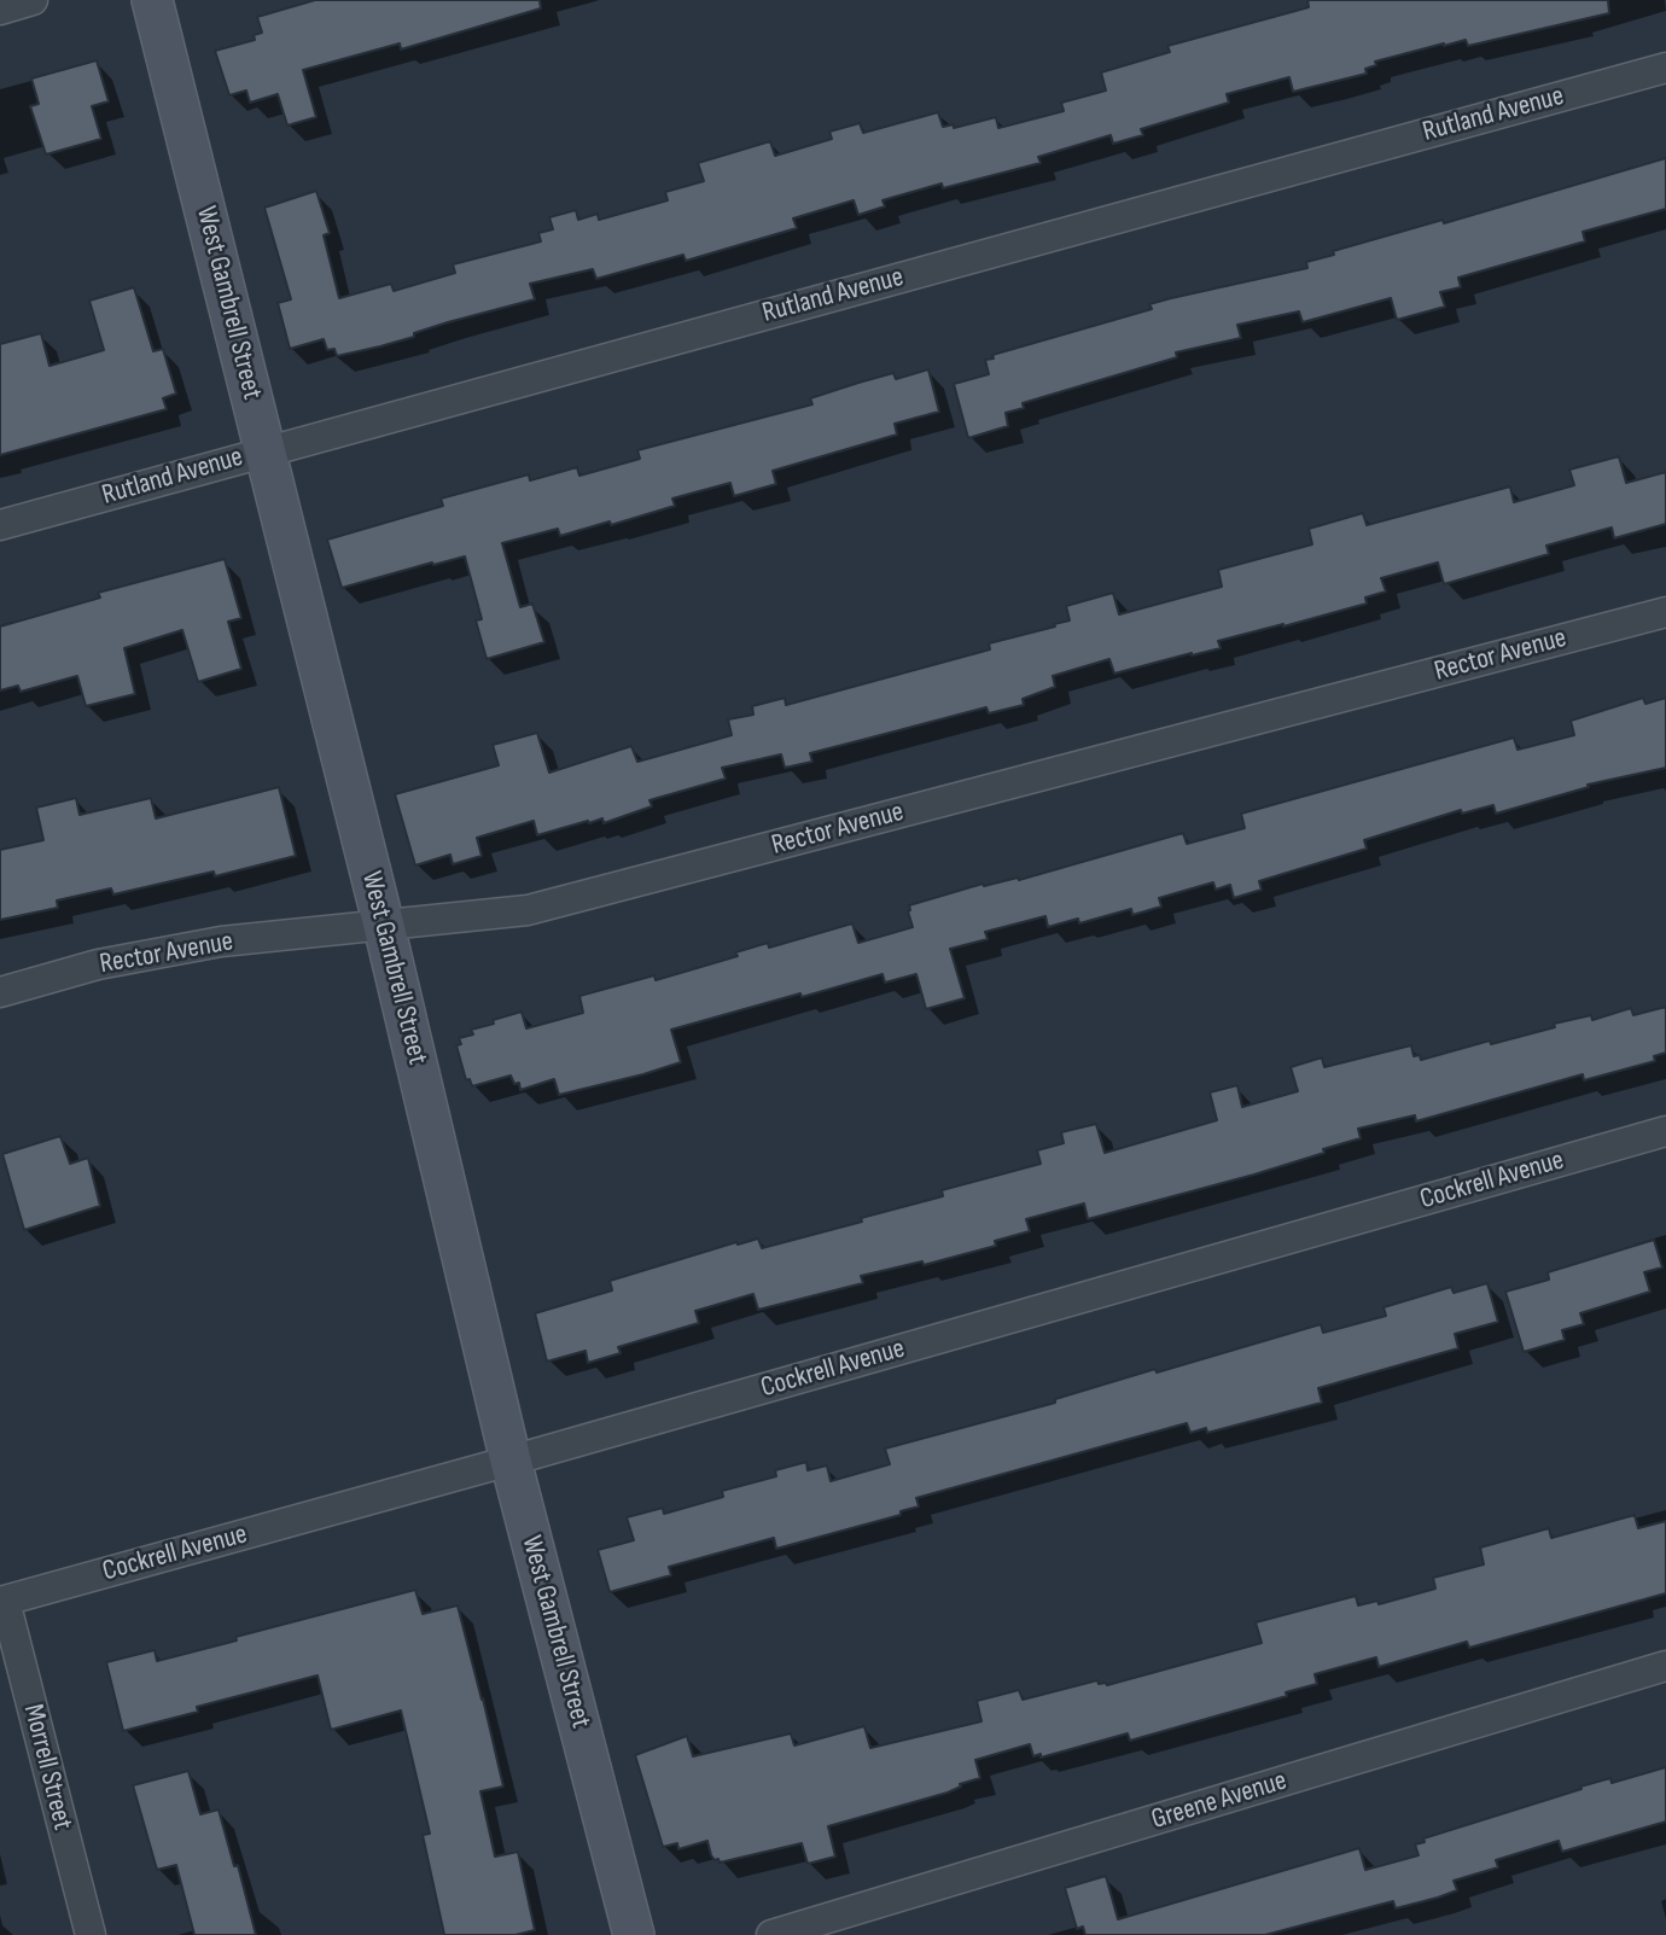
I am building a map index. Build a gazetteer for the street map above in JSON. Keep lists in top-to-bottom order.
{
  "streets": {
    "street": [
      "Rutland Avenue",
      "West Gambrell Street",
      "Rector Avenue",
      "Cockrell Avenue",
      "Morrell Street",
      "Greene Avenue"
    ]
  },
  "crossings": [
    ["Rutland Avenue", "West Gambrell Street"],
    ["West Gambrell Street", "Rector Avenue"],
    ["West Gambrell Street", "Cockrell Avenue"],
    ["Cockrell Avenue", "Morrell Street"]
  ]
}
